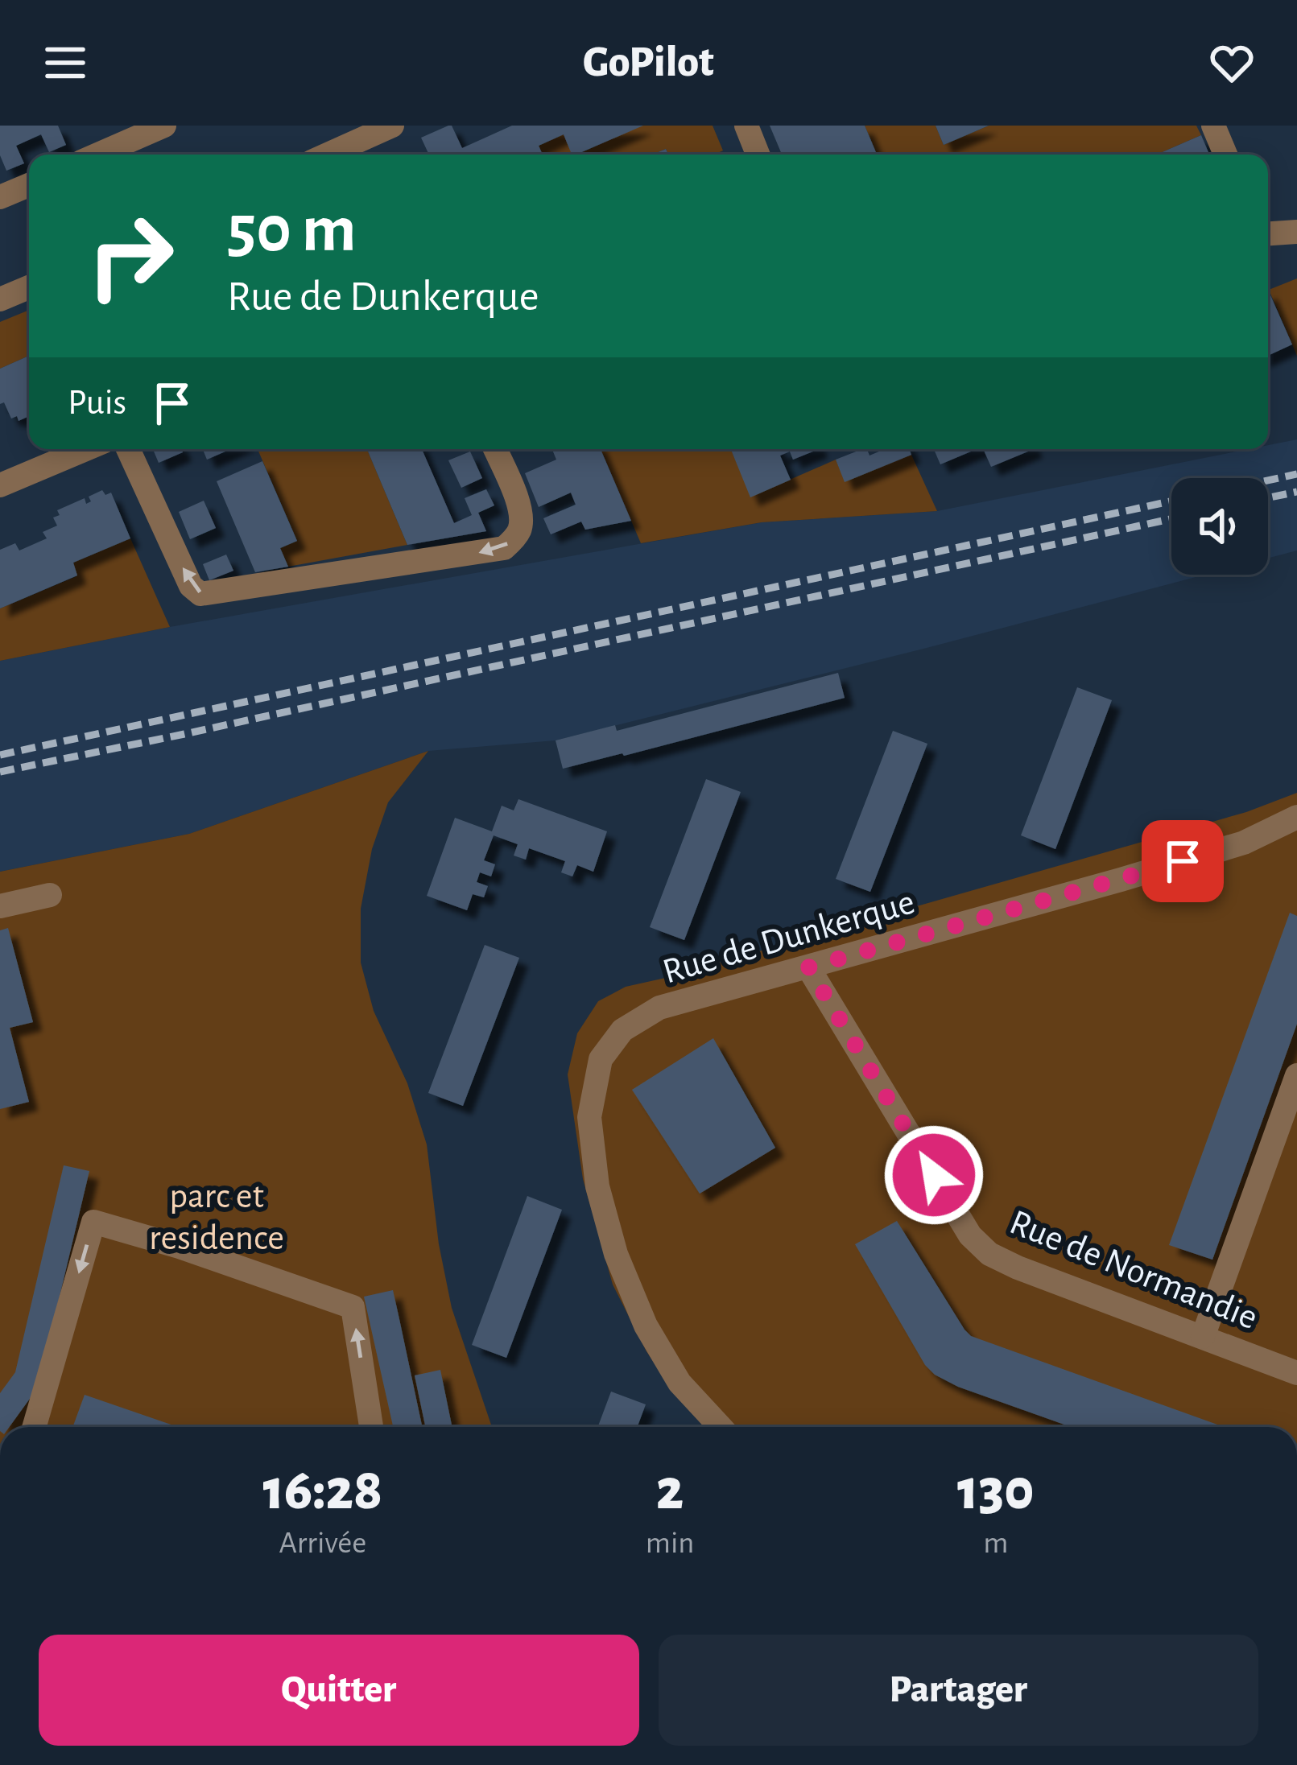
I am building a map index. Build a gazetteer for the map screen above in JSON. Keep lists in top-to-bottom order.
{
  "streets": {
    "street": ["Rue de Dunkerque", "Rue de Normandie"]
  },
  "crossings": [
    ["Rue de Dunkerque", "Rue de Normandie"]
  ],
  "parks": ["parc et residence"],
  "page": {
    "header": "GoPilot",
    "turn": ["50 m", "Rue de Dunkerque"],
    "then": "Puis",
    "eta": [
      "16:28",
      "Arrivée",
      "2",
      "min",
      "130",
      "m"
    ],
    "buttons": ["Quitter", "Partager"]
  }
}
